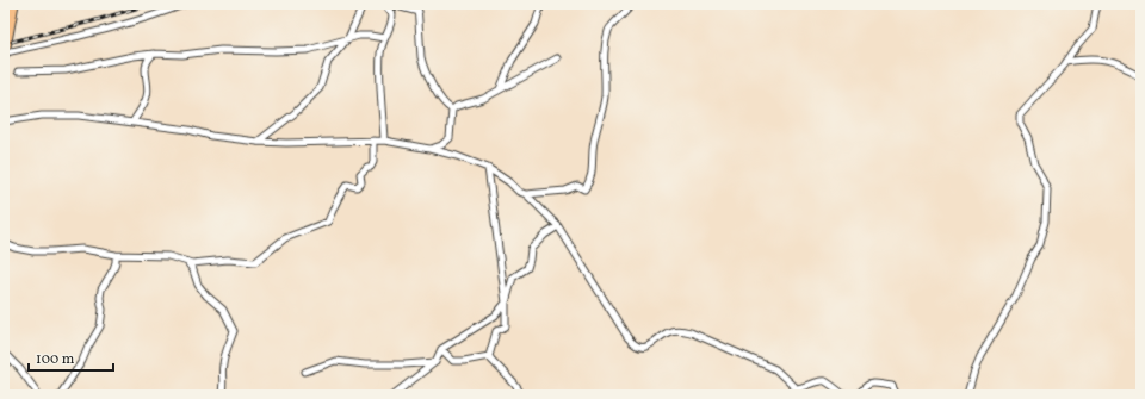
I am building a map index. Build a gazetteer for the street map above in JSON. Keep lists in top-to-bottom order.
{
  "scale_bar": "100 m"
}
